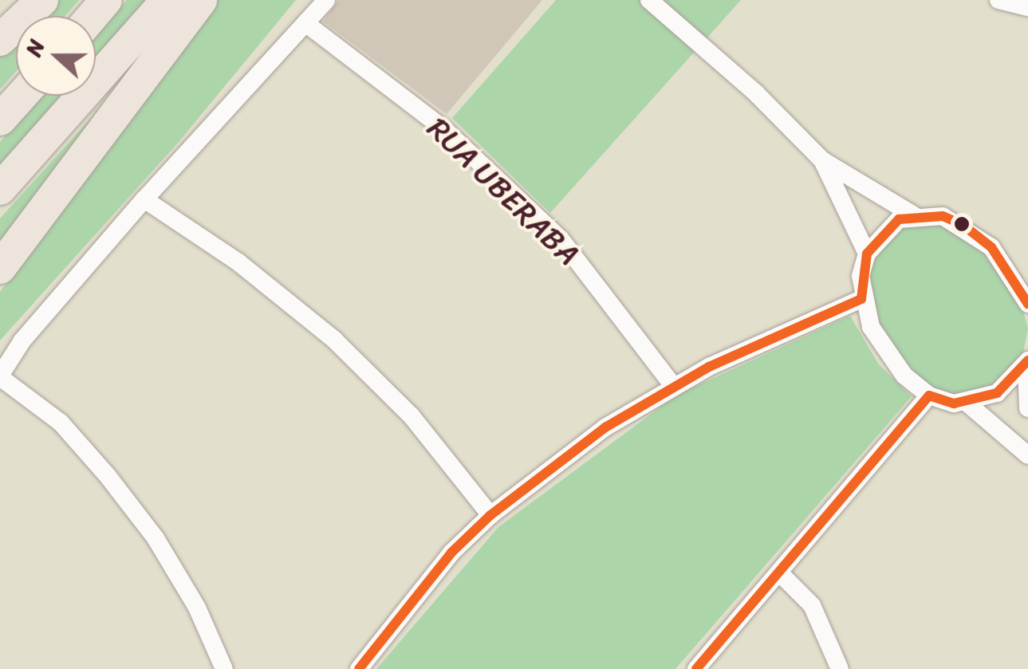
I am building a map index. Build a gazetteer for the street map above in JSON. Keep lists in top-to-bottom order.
{
  "streets": {
    "street": ["RUA UBERABA"]
  },
  "north": "left"
}
